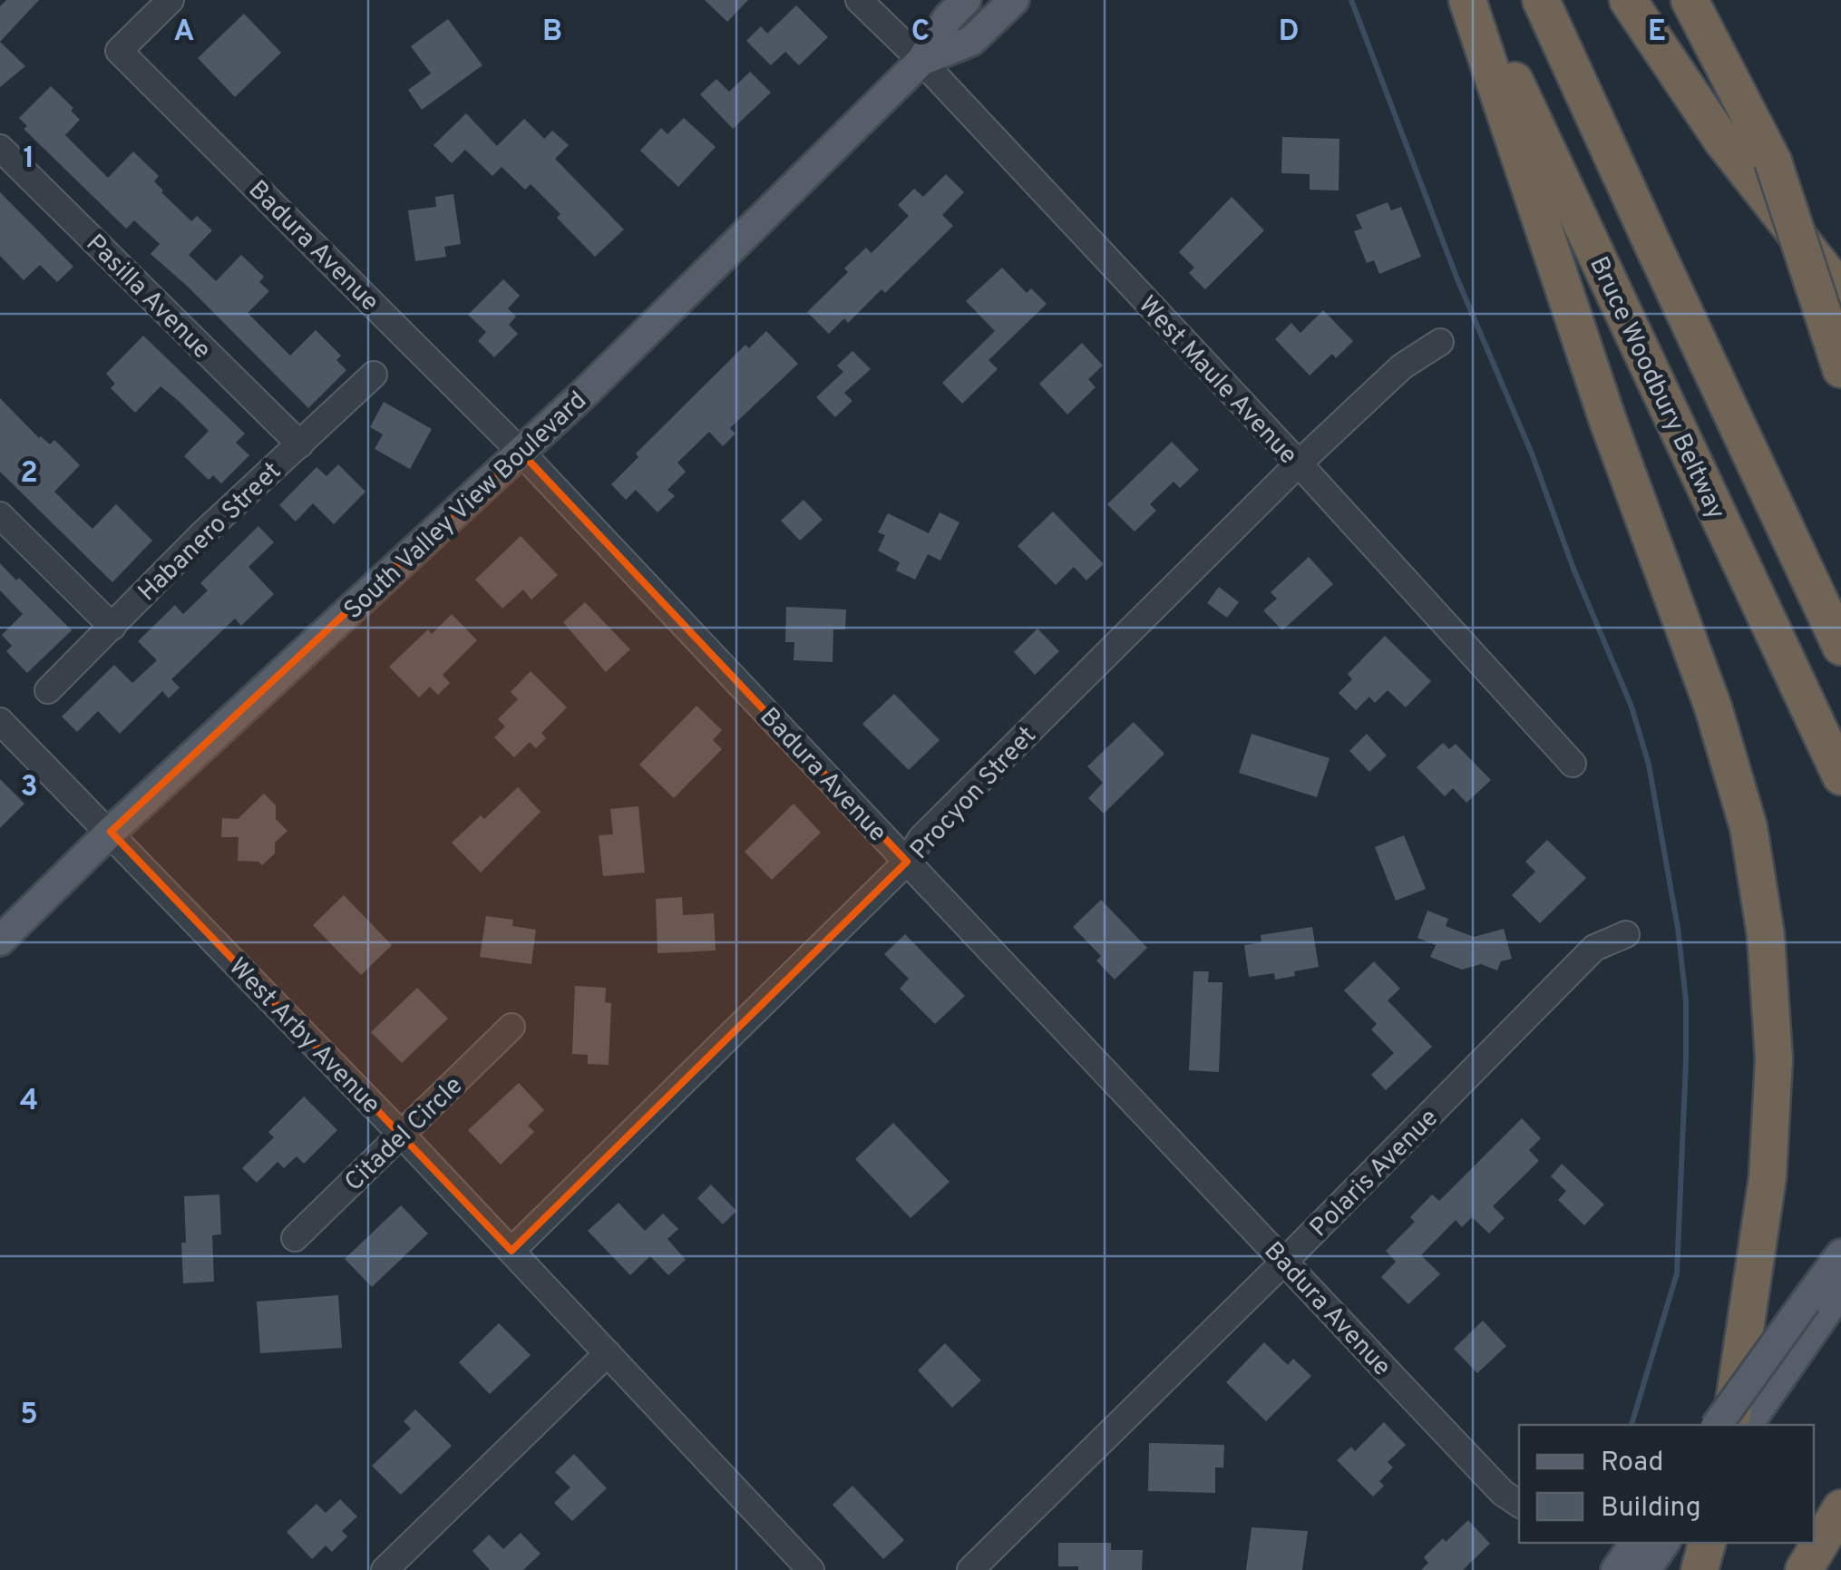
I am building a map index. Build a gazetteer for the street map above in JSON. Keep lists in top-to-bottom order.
{
  "streets": {
    "highway": ["Bruce Woodbury Beltway"],
    "main road": ["South Valley View Boulevard"],
    "street": [
      "Badura Avenue",
      "Pasilla Avenue",
      "West Maule Avenue",
      "Habanero Street",
      "Procyon Street",
      "West Arby Avenue",
      "Citadel Circle",
      "Polaris Avenue"
    ]
  },
  "crossings": [
    ["Badura Avenue", "South Valley View Boulevard"],
    ["Badura Avenue", "Procyon Street"],
    ["Badura Avenue", "Polaris Avenue"],
    ["Pasilla Avenue", "Habanero Street"],
    ["West Maule Avenue", "South Valley View Boulevard"],
    ["West Maule Avenue", "Procyon Street"],
    ["South Valley View Boulevard", "West Arby Avenue"],
    ["Procyon Street", "West Arby Avenue"],
    ["West Arby Avenue", "Citadel Circle"]
  ],
  "legend": ["Road", "Building"],
  "grid": {
    "columns": [
      "A",
      "B",
      "C",
      "D",
      "E"
    ],
    "rows": [
      "1",
      "2",
      "3",
      "4",
      "5"
    ]
  }
}
